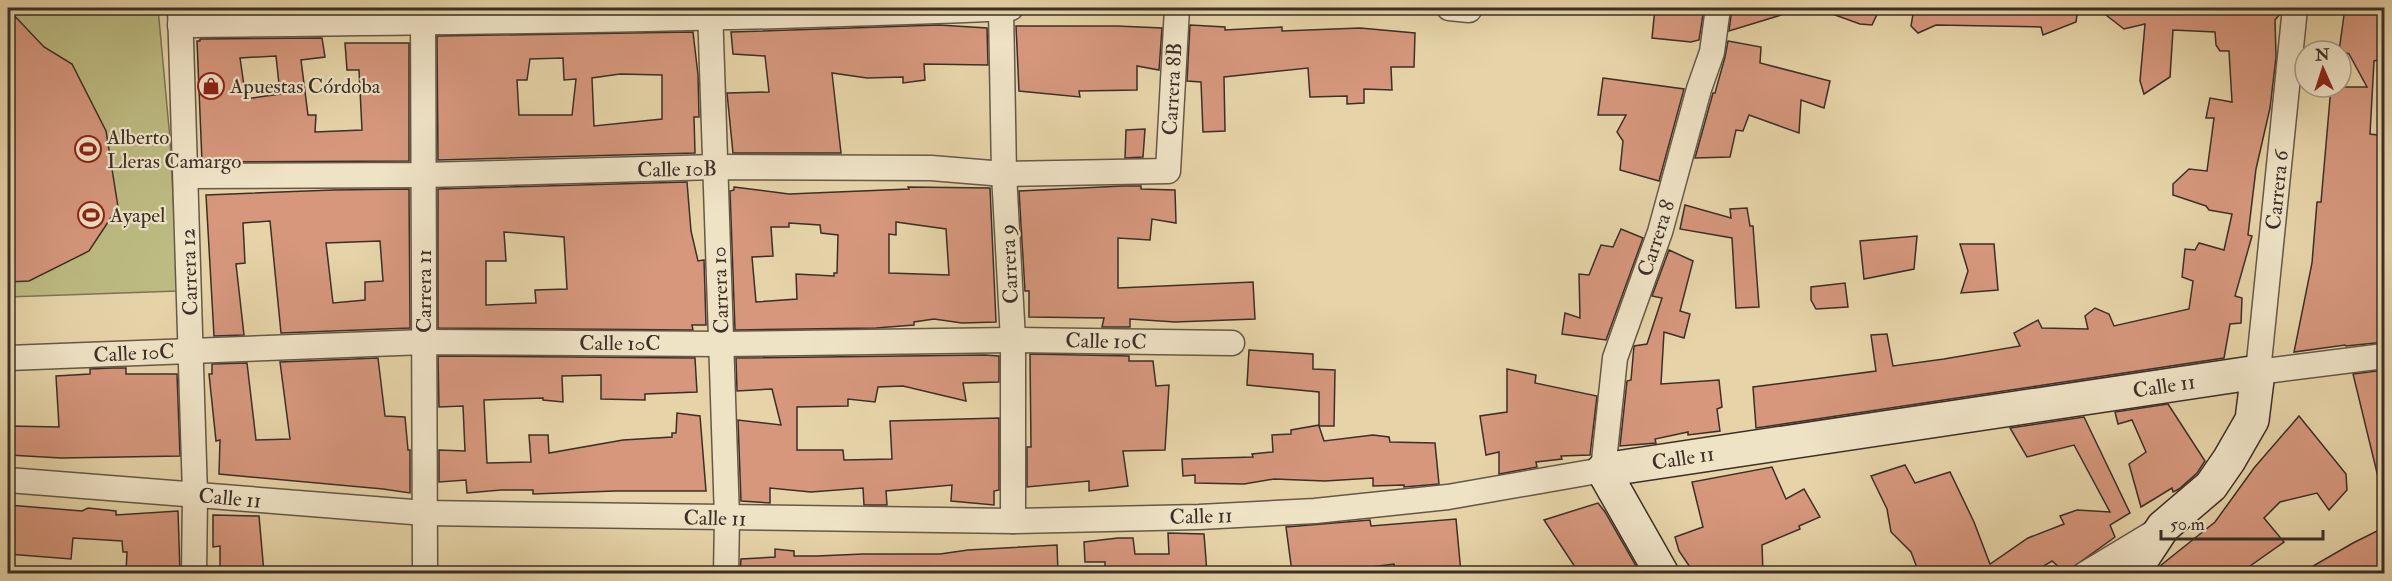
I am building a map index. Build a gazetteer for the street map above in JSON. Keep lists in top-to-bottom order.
{
  "streets": {
    "main road": ["Calle 11"],
    "street": [
      "Carrera 8B",
      "Calle 10B",
      "Carrera 6",
      "Carrera 8",
      "Carrera 9",
      "Carrera 12",
      "Carrera 10",
      "Carrera 11",
      "Calle 10C"
    ]
  },
  "crossings": [
    ["Carrera 8B", "Calle 10B"],
    ["Calle 10B", "Carrera 9"],
    ["Calle 10B", "Carrera 12"],
    ["Calle 10B", "Carrera 10"],
    ["Calle 10B", "Carrera 11"],
    ["Carrera 6", "Calle 11"],
    ["Carrera 8", "Calle 11"],
    ["Carrera 9", "Calle 10C"],
    ["Carrera 9", "Calle 11"],
    ["Carrera 12", "Calle 10C"],
    ["Carrera 12", "Calle 11"],
    ["Carrera 10", "Calle 10C"],
    ["Carrera 10", "Calle 11"],
    ["Carrera 11", "Calle 10C"],
    ["Carrera 11", "Calle 11"]
  ],
  "places": {
    "shop": ["Apuestas Córdoba"],
    "sports": ["Alberto Lleras Camargo", "Ayapel"]
  },
  "scale_bar": "50 m",
  "north": "top"
}
